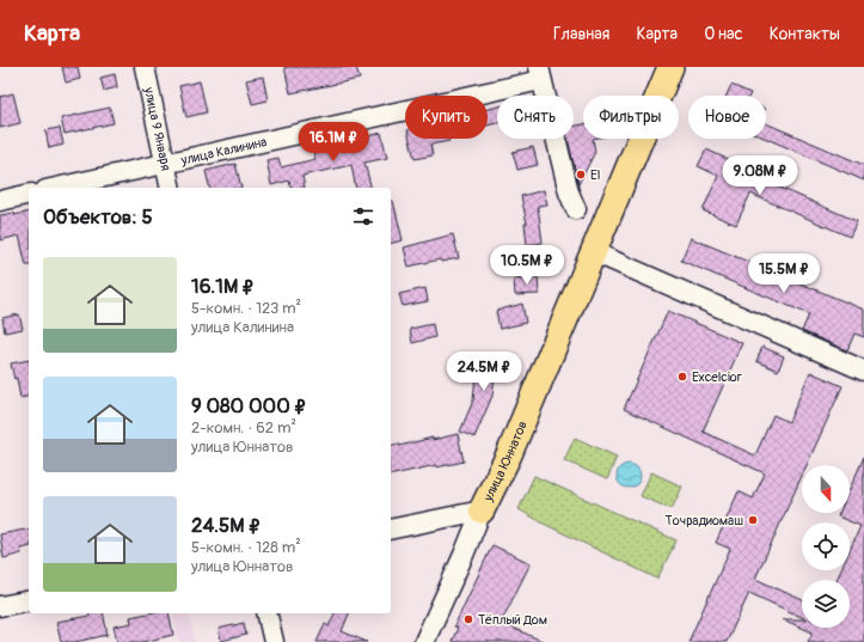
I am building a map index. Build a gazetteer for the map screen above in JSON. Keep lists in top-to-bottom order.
{
  "streets": {
    "main road": ["улица Юннатов"],
    "street": ["улица 9 Января", "улица Калинина"]
  },
  "crossings": [
    ["улица 9 Января", "улица Калинина"]
  ],
  "places": [
    "El",
    "Excelcior",
    "Точрадиомаш",
    "Тёплый Дом"
  ],
  "north": "bottom",
  "page": {
    "header": "Карта",
    "nav": [
      "Главная",
      "Карта",
      "О нас",
      "Контакты"
    ],
    "chip": [
      "Купить",
      "Снять",
      "Фильтры",
      "Новое"
    ],
    "price": [
      "16.1M ₽",
      "9.08M ₽",
      "10.5M ₽",
      "15.5M ₽",
      "24.5M ₽"
    ],
    "heading": "Объектов: 5",
    "list": [
      {
        "name": "16.1M ₽",
        "note": "5-комн. · 123 m² · улица Калинина"
      },
      {
        "name": "9 080 000 ₽",
        "note": "2-комн. · 62 m² · улица Юннатов"
      },
      {
        "name": "24.5M ₽",
        "note": "5-комн. · 128 m² · улица Юннатов"
      }
    ]
  }
}
